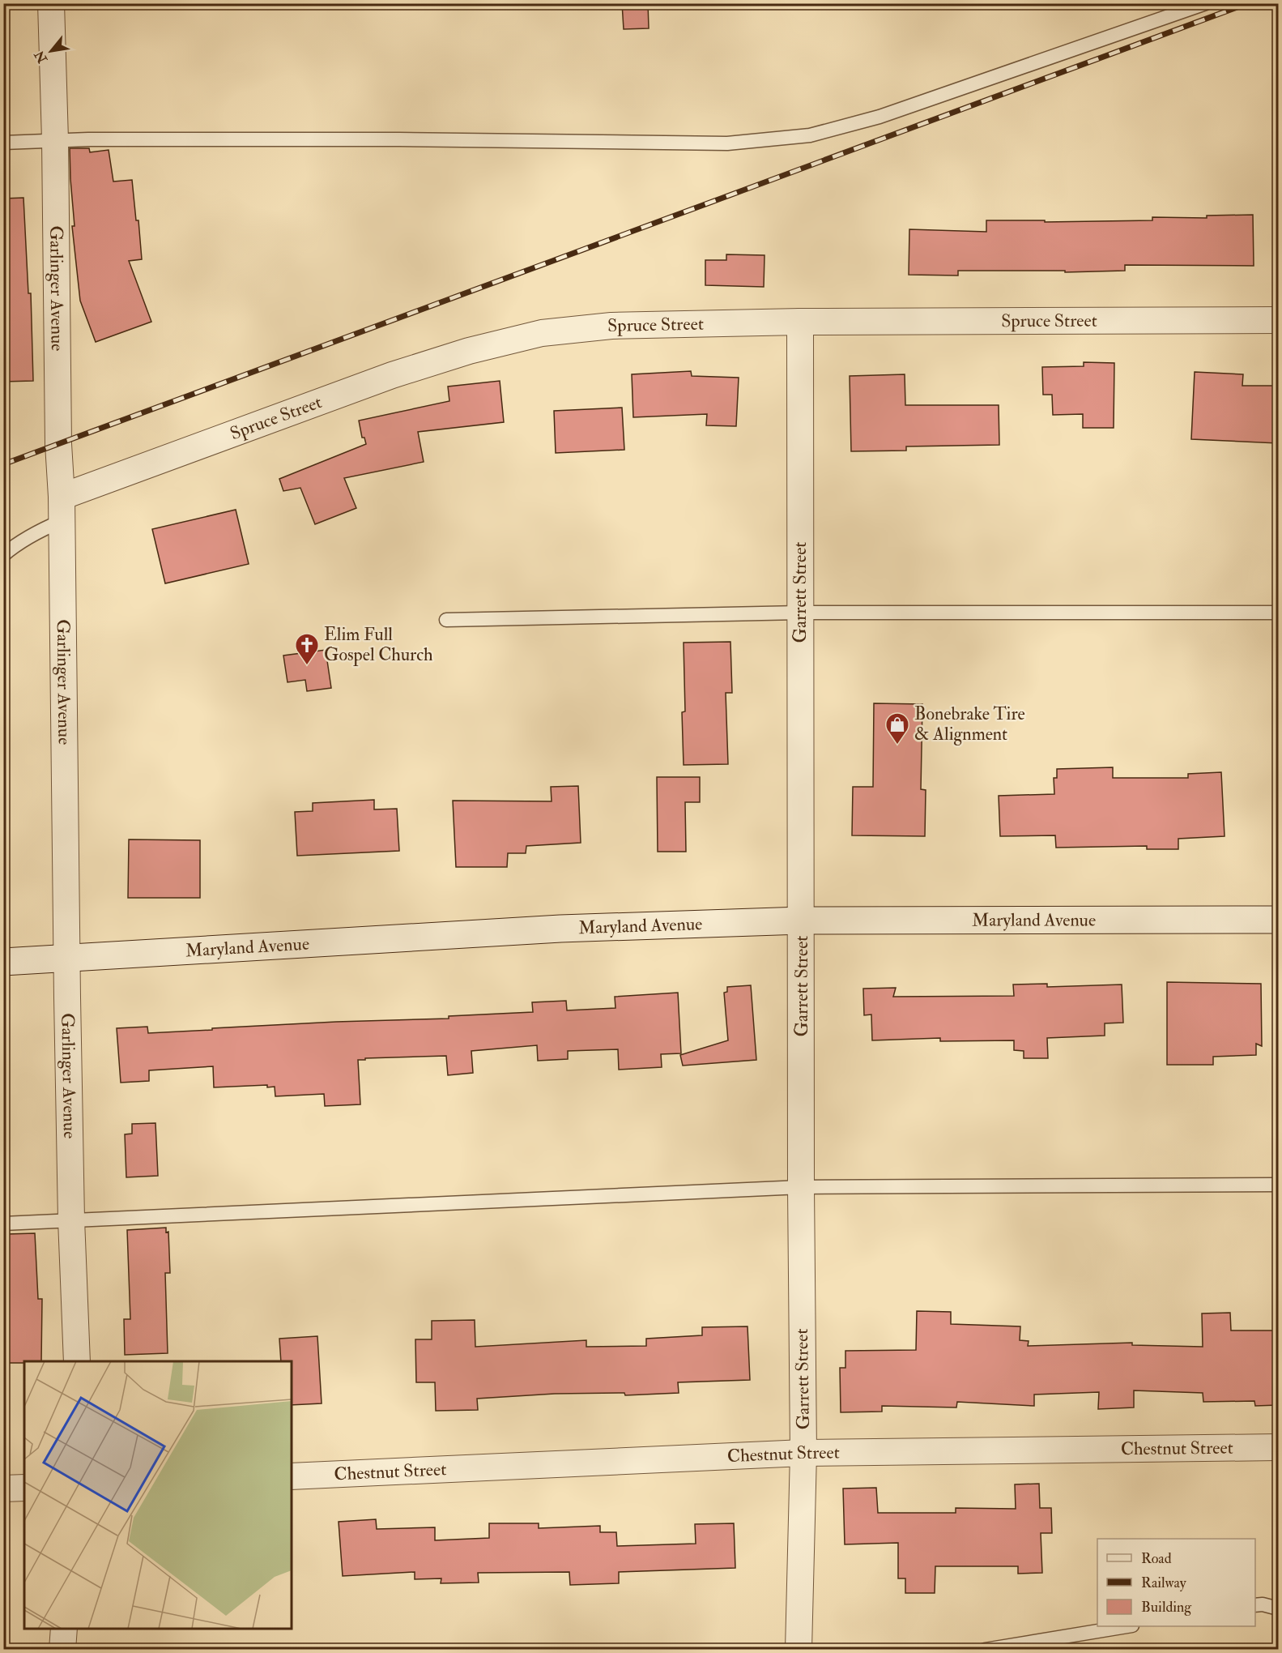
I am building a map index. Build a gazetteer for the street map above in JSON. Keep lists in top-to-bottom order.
{
  "streets": {
    "street": [
      "Garlinger Avenue",
      "Spruce Street",
      "Garrett Street",
      "Maryland Avenue",
      "Chestnut Street"
    ]
  },
  "crossings": [
    ["Garlinger Avenue", "Spruce Street"],
    ["Garlinger Avenue", "Maryland Avenue"],
    ["Spruce Street", "Garrett Street"],
    ["Garrett Street", "Maryland Avenue"],
    ["Garrett Street", "Chestnut Street"]
  ],
  "places": {
    "church": ["Elim Full Gospel Church"],
    "shop": ["Bonebrake Tire & Alignment"]
  },
  "legend": ["Road", "Railway", "Building"],
  "north": "bottom left"
}
